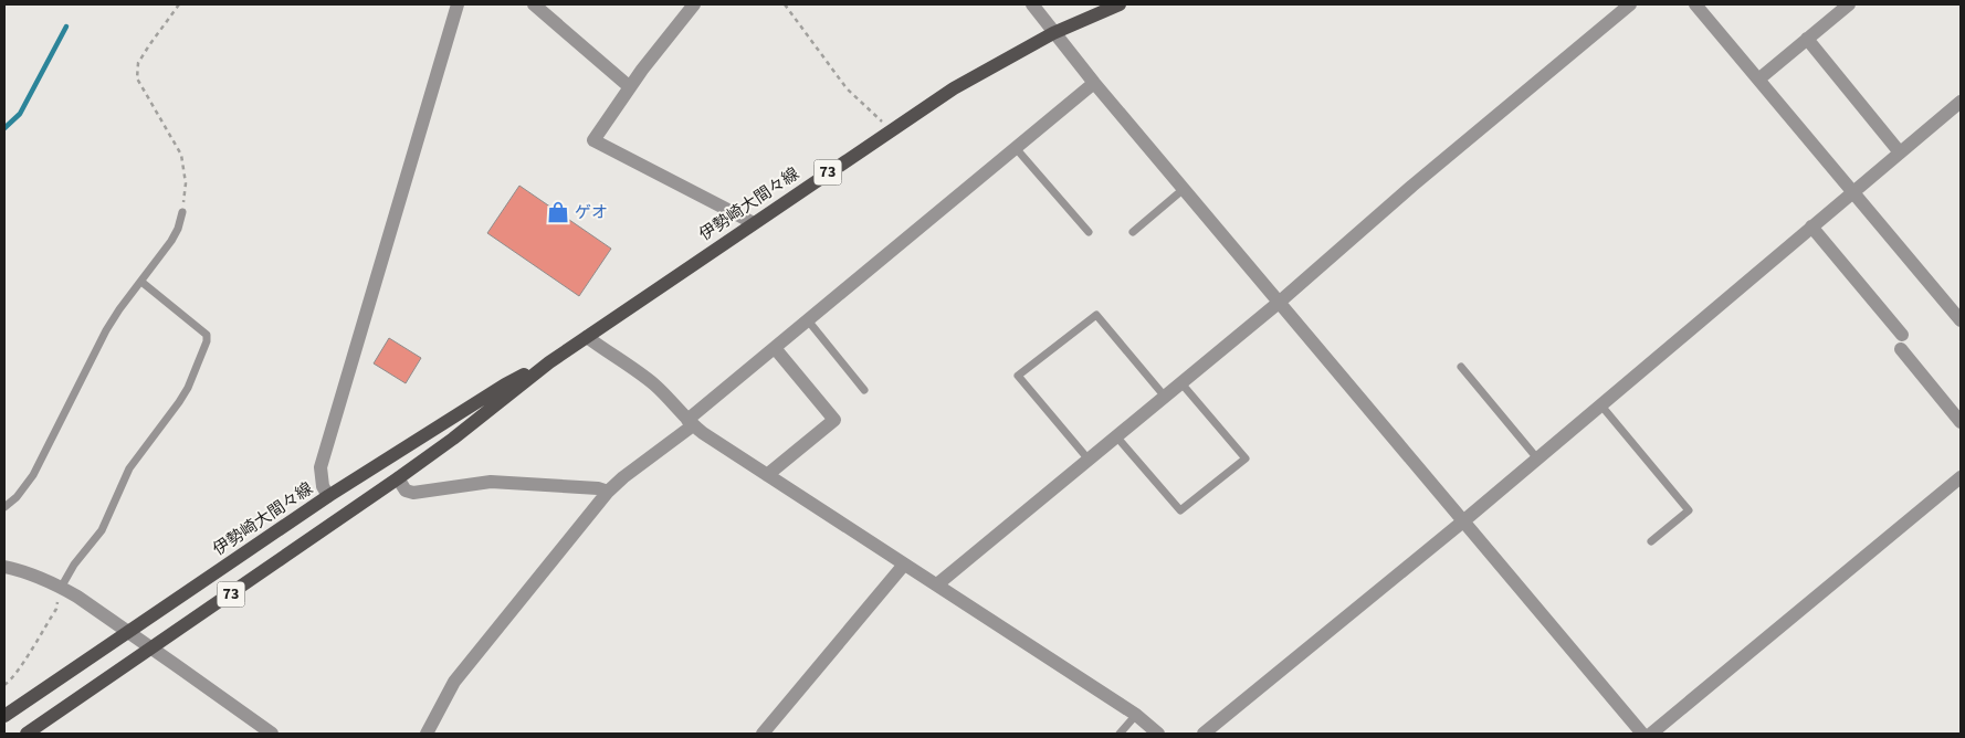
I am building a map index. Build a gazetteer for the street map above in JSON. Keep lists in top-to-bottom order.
{
  "streets": {
    "main road": ["73", "伊勢崎大間々線"]
  },
  "places": {
    "shop": ["ゲオ"]
  }
}
